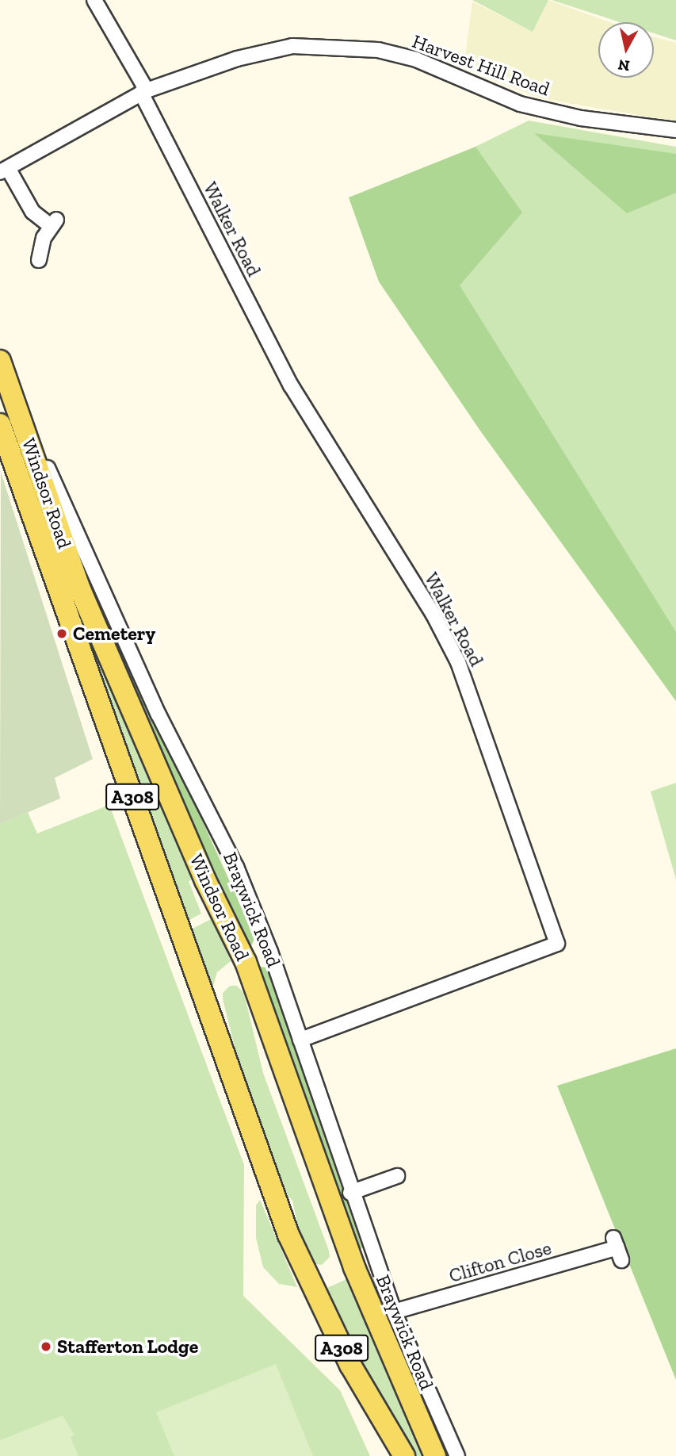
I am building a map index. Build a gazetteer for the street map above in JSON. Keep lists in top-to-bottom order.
{
  "streets": {
    "main road": ["Windsor Road", "A308"],
    "street": [
      "Harvest Hill Road",
      "Walker Road",
      "Braywick Road",
      "Clifton Close"
    ]
  },
  "crossings": [
    ["Harvest Hill Road", "Walker Road"],
    ["Walker Road", "Braywick Road"],
    ["Windsor Road", "Braywick Road"],
    ["Braywick Road", "Clifton Close"]
  ],
  "places": ["Cemetery", "Stafferton Lodge"],
  "north": "bottom"
}
